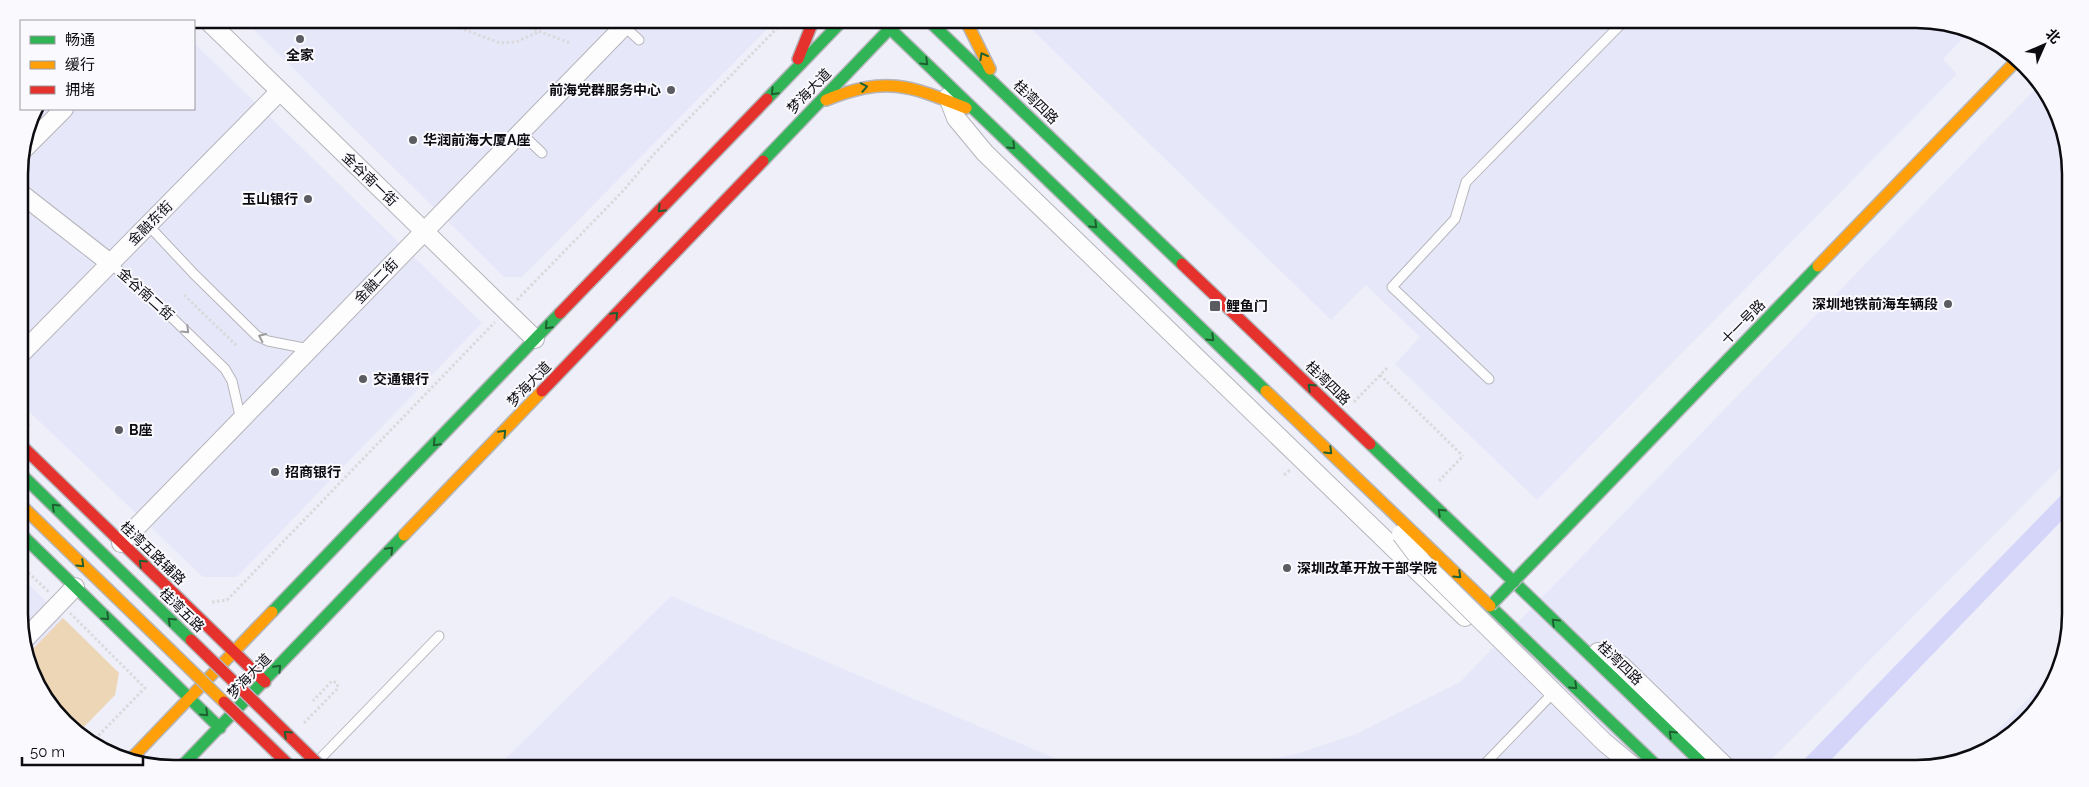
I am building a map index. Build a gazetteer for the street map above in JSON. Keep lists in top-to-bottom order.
{
  "streets": {
    "main road": [
      "梦海大道",
      "桂湾四路",
      "十一号路",
      "桂湾五路辅路",
      "桂湾五路"
    ],
    "street": [
      "金谷南一街",
      "金融东街",
      "金融二街",
      "金谷南二街"
    ]
  },
  "crossings": [
    ["梦海大道", "金谷南一街"],
    ["梦海大道", "桂湾五路辅路"],
    ["桂湾四路", "十一号路"],
    ["金谷南一街", "金融东街"],
    ["金谷南一街", "金融二街"],
    ["金融东街", "金谷南二街"],
    ["金融二街", "金谷南二街"],
    ["金融二街", "桂湾五路辅路"]
  ],
  "one_way": ["金谷南二街"],
  "places": {
    "other": [
      "全家",
      "前海党群服务中心",
      "华润前海大厦A座",
      "玉山银行",
      "深圳地铁前海车辆段",
      "交通银行",
      "B座",
      "招商银行",
      "深圳改革开放干部学院"
    ],
    "transit": ["鲤鱼门"]
  },
  "legend": ["畅通", "缓行", "拥堵"],
  "scale_bar": "50 m",
  "north": "top right"
}
